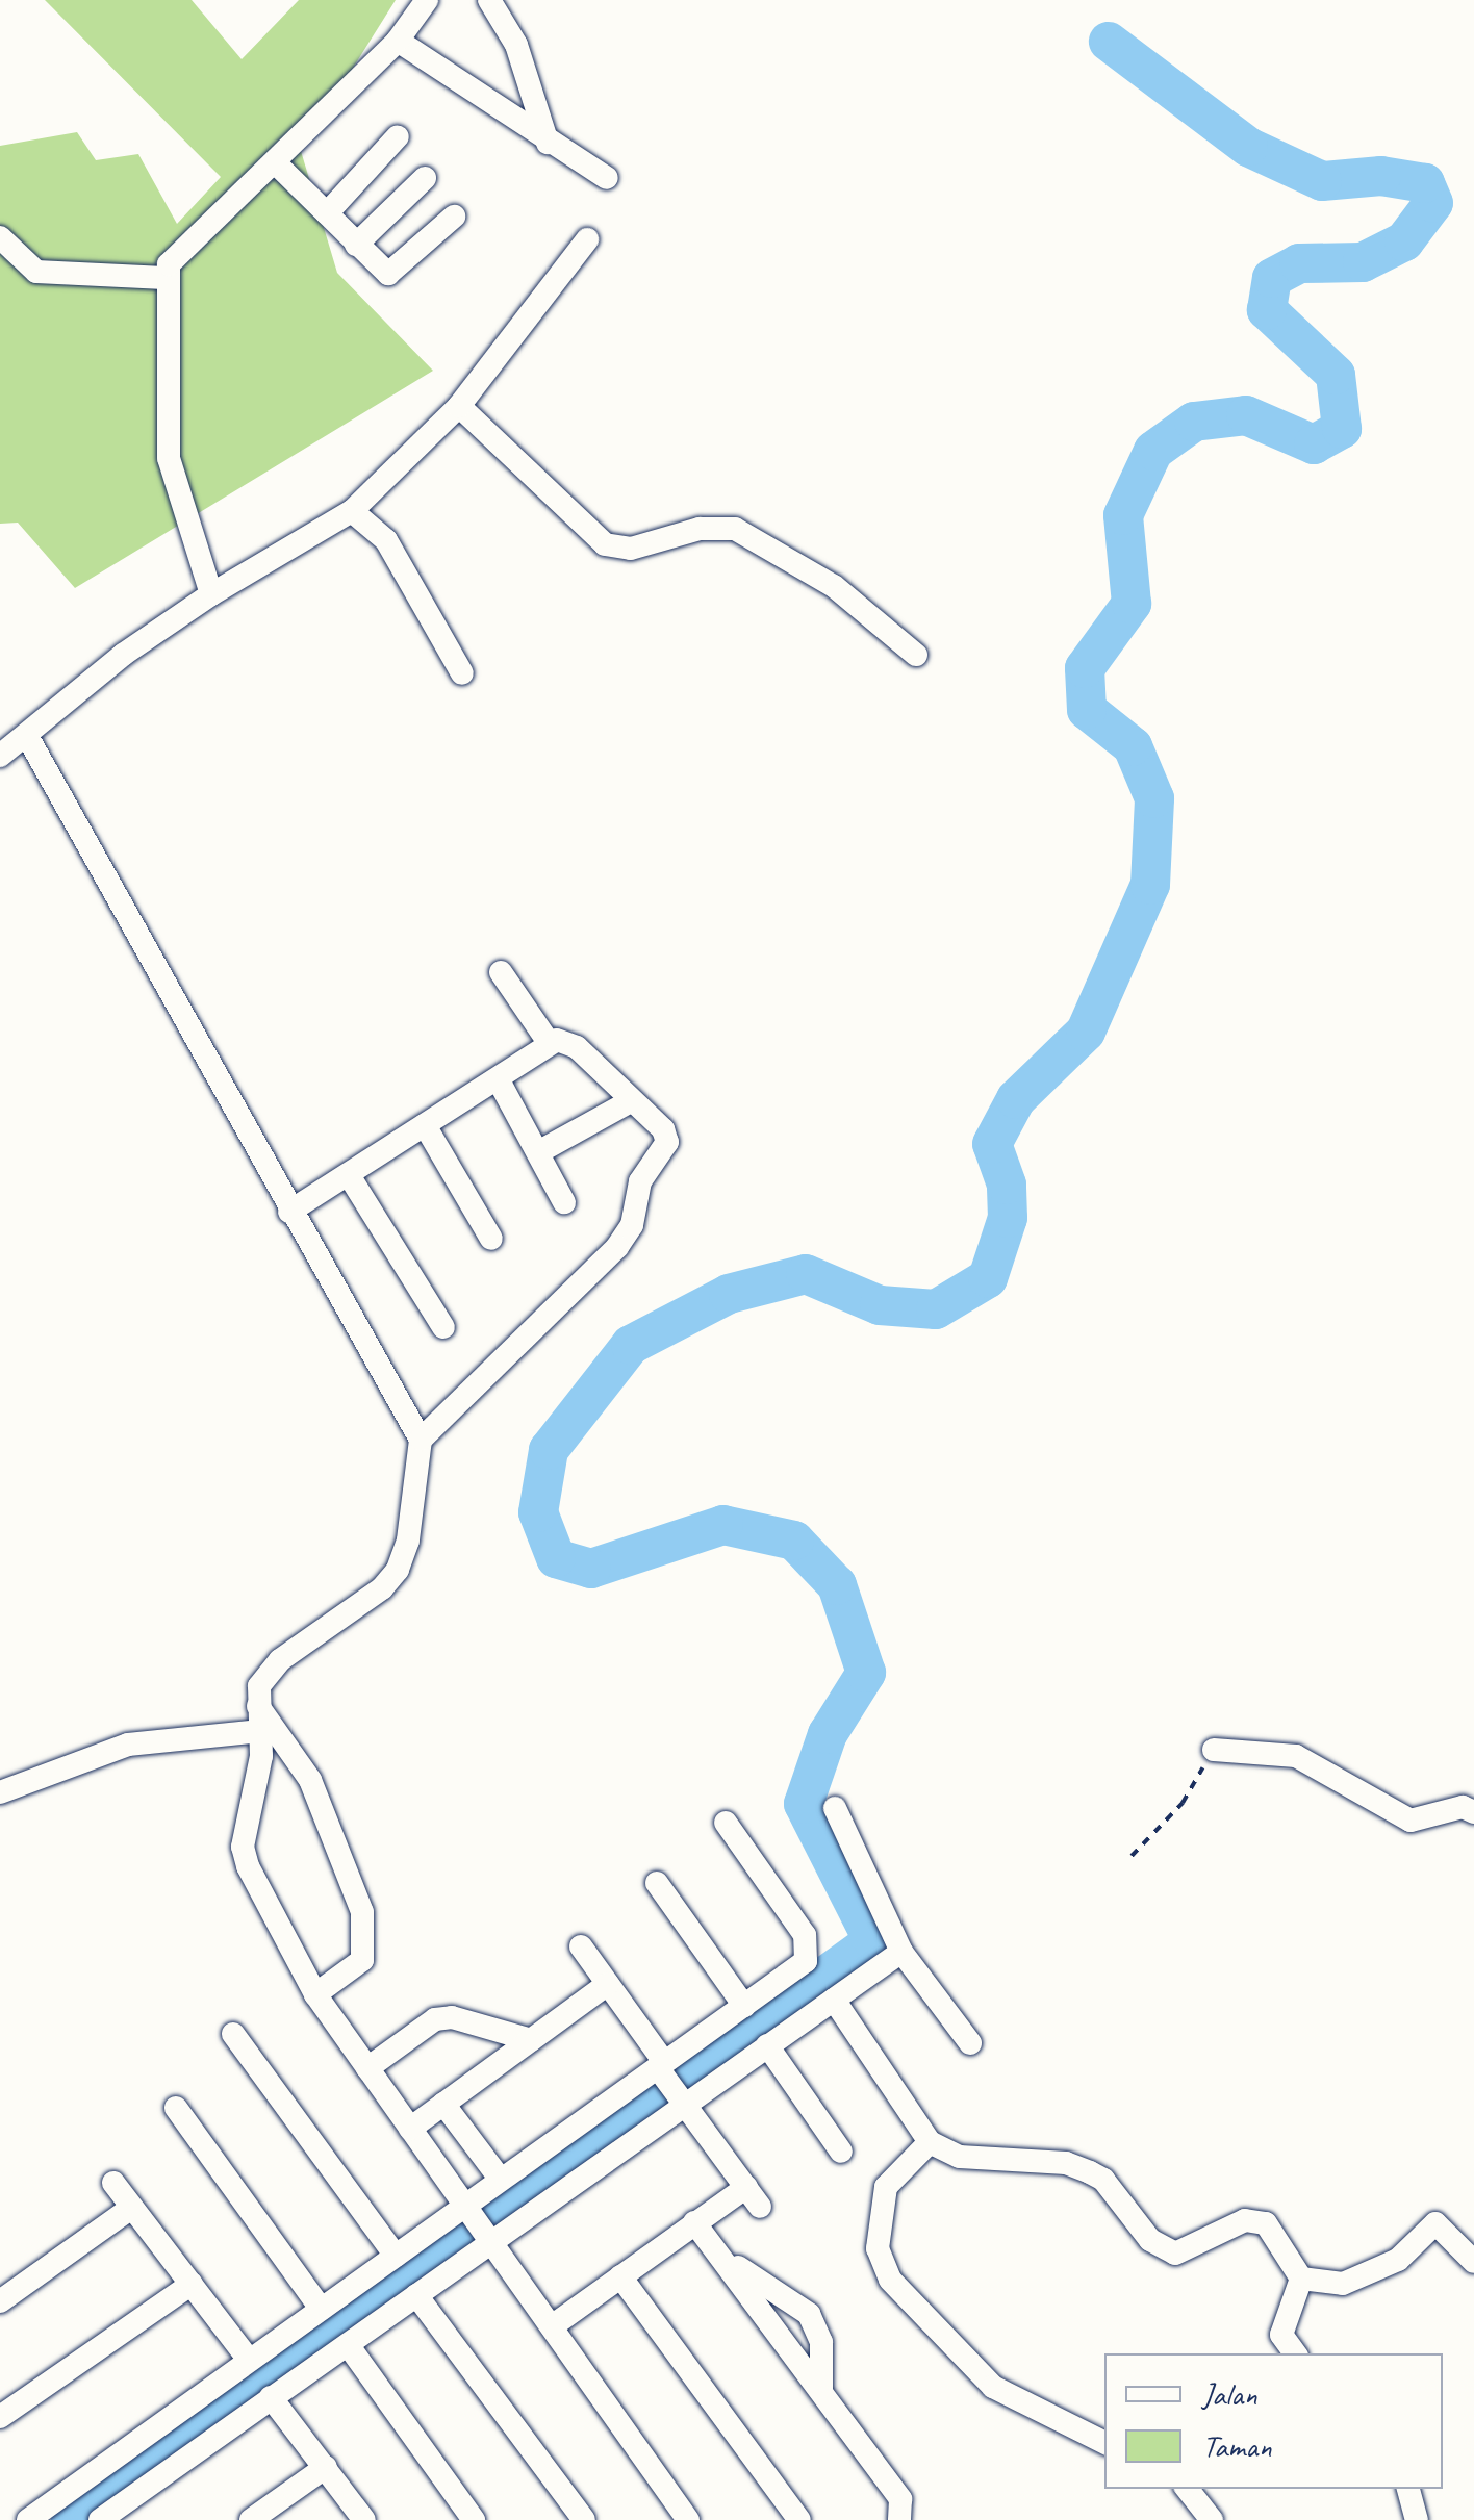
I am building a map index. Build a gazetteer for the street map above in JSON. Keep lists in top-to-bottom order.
{
  "legend": ["Jalan", "Taman"]
}
